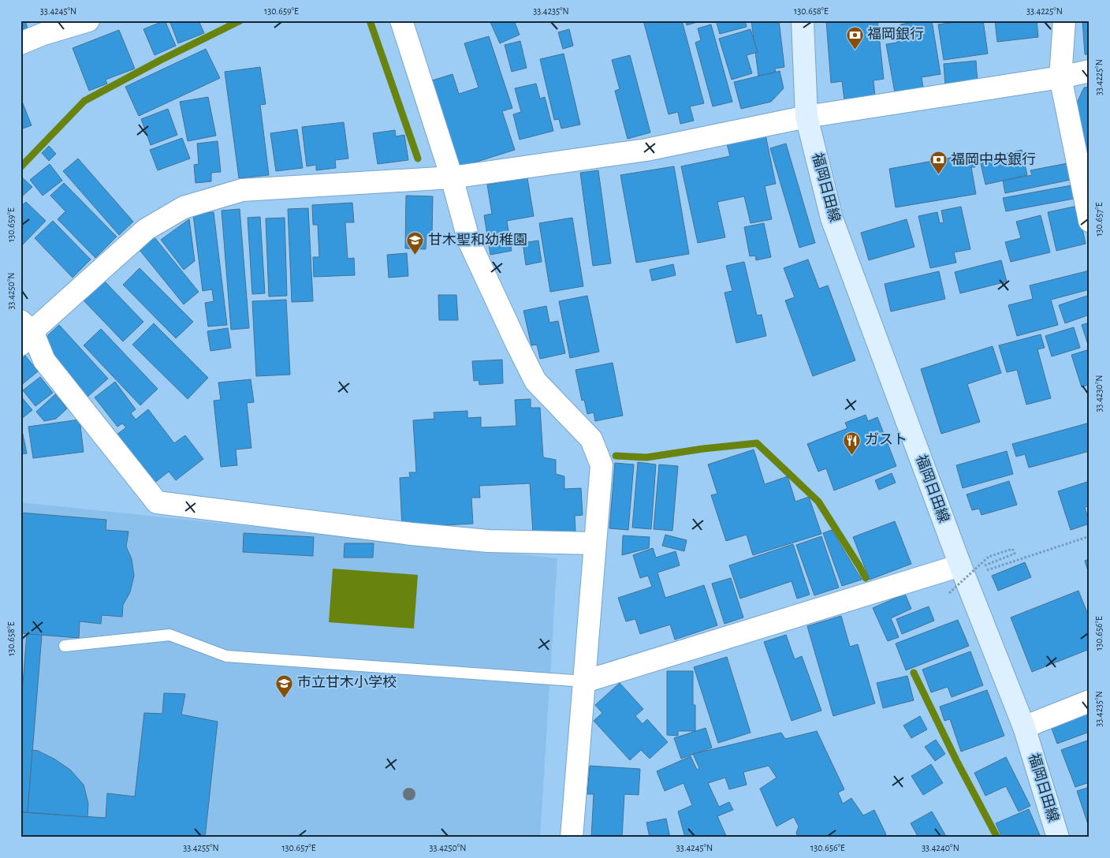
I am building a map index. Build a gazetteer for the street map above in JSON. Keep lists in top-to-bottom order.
{
  "streets": {
    "main road": ["福岡日田線"]
  },
  "places": {
    "bank": ["福岡銀行", "福岡中央銀行"],
    "school or university": ["甘木聖和幼稚園", "市立甘木小学校"],
    "restaurant": ["ガスト"]
  },
  "coordinates": [
    "33.4245°N",
    "130.659°E",
    "33.4235°N",
    "130.658°E",
    "33.4225°N",
    "130.657°E",
    "33.4250°N",
    "33.4230°N",
    "130.656°E",
    "33.4255°N",
    "33.4240°N"
  ]
}
